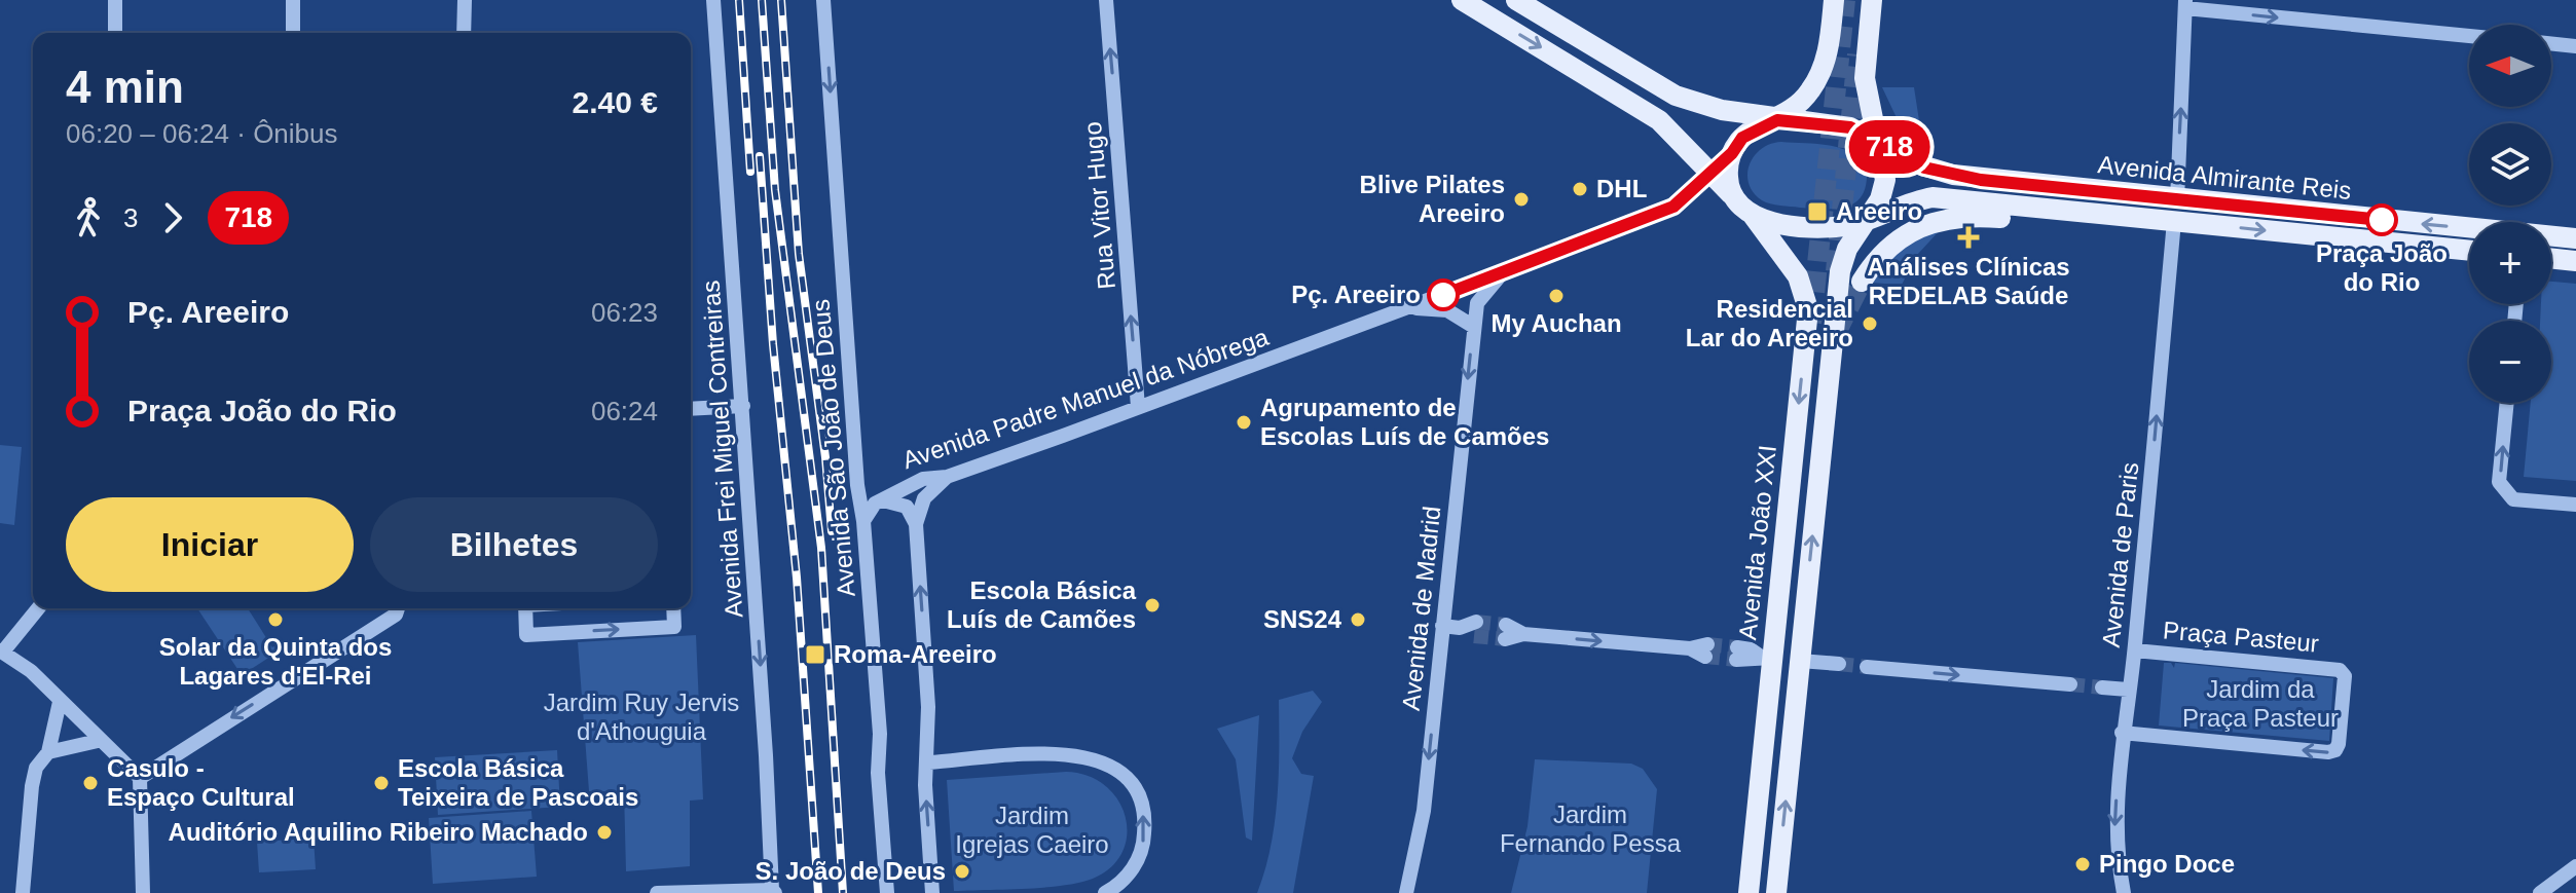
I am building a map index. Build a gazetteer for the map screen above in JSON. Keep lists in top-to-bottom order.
{
  "streets": {
    "main road": ["Avenida Almirante Reis", "Avenida João XXI"],
    "street": [
      "Rua Vitor Hugo",
      "Avenida Padre Manuel da Nóbrega",
      "Avenida São João de Deus",
      "Avenida Frei Miguel Contreiras",
      "Avenida de Paris",
      "Avenida de Madrid",
      "Praça Pasteur"
    ]
  },
  "crossings": [
    ["Avenida Almirante Reis", "Avenida Padre Manuel da Nóbrega"],
    ["Avenida Almirante Reis", "Avenida João XXI"],
    ["Avenida Almirante Reis", "Avenida de Paris"],
    ["Rua Vitor Hugo", "Avenida Padre Manuel da Nóbrega"],
    ["Avenida Padre Manuel da Nóbrega", "Avenida São João de Deus"],
    ["Avenida Padre Manuel da Nóbrega", "Avenida João XXI"],
    ["Avenida Padre Manuel da Nóbrega", "Avenida de Madrid"],
    ["Avenida de Paris", "Praça Pasteur"]
  ],
  "one_way": [
    "Rua Vitor Hugo",
    "Avenida São João de Deus",
    "Avenida Frei Miguel Contreiras",
    "Avenida João XXI",
    "Avenida de Madrid"
  ],
  "parks": [
    "Jardim da Praça Pasteur",
    "Jardim Ruy Jervis d'Athouguia",
    "Jardim Fernando Pessa",
    "Jardim Igrejas Caeiro"
  ],
  "places": {
    "other": [
      "DHL",
      "Blive Pilates Areeiro",
      "Praça João do Rio",
      "Pç. Areeiro",
      "My Auchan",
      "Residencial Lar do Areeiro",
      "Agrupamento de Escolas Luís de Camões",
      "Escola Básica Luís de Camões",
      "Solar da Quinta dos Lagares d'El-Rei",
      "SNS24",
      "Casulo - Espaço Cultural",
      "Escola Básica Teixeira de Pascoais",
      "Auditório Aquilino Ribeiro Machado",
      "Pingo Doce",
      "S. João de Deus"
    ],
    "transit": ["Areeiro", "Roma-Areeiro"],
    "health": ["Análises Clínicas REDELAB Saúde"]
  },
  "lines": ["bus line 718"],
  "north": "left",
  "page": {
    "on_map": "718",
    "map_buttons": ["+", "−"],
    "heading": ["4 min", "06:20 – 06:24 · Ônibus", "2.40 €"],
    "legs": ["3", "718"],
    "list": [
      {
        "name": "Pç. Areeiro",
        "value": "06:23"
      },
      {
        "name": "Praça João do Rio",
        "value": "06:24"
      }
    ],
    "buttons": ["Iniciar", "Bilhetes"]
  }
}
